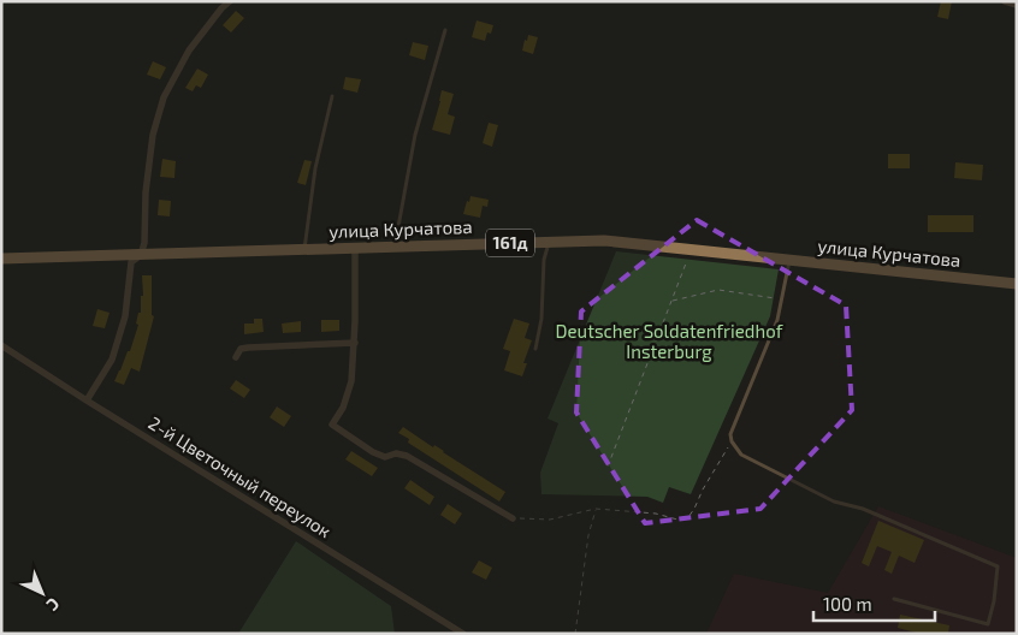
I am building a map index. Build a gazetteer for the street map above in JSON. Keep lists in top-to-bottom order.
{
  "streets": {
    "main road": ["улица Курчатова", "161д"],
    "street": ["2-й Цветочный переулок"]
  },
  "parks": ["Deutscher Soldatenfriedhof Insterburg"],
  "scale_bar": "100 m",
  "north": "bottom right"
}
